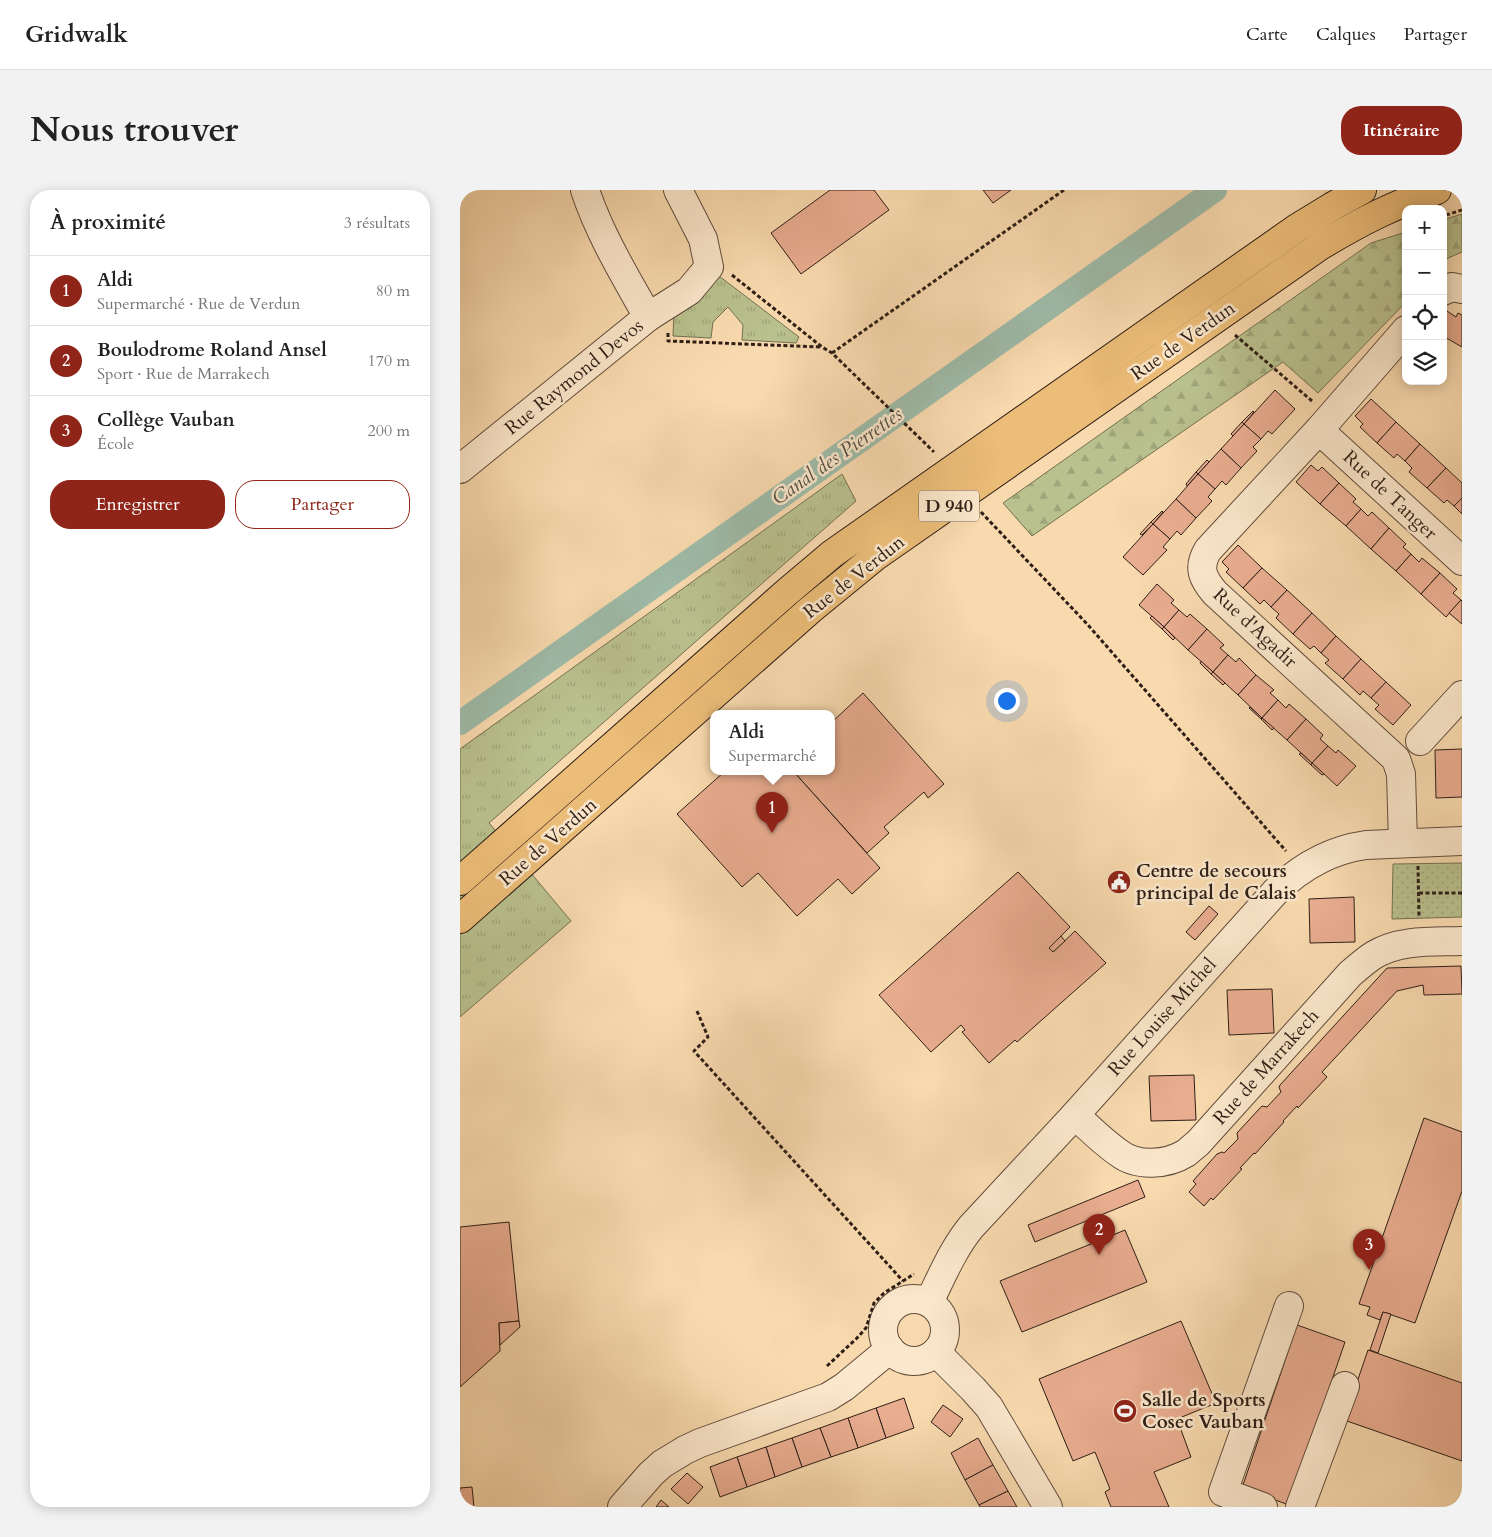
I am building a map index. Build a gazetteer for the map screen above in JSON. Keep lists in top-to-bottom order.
{
  "streets": {
    "main road": ["Rue de Verdun", "D 940"],
    "street": [
      "Rue Raymond Devos",
      "Rue de Tanger",
      "Rue d'Agadir",
      "Rue Louise Michel",
      "Rue de Marrakech"
    ]
  },
  "crossings": [
    ["Rue de Tanger", "Rue d'Agadir"],
    ["Rue d'Agadir", "Rue Louise Michel"],
    ["Rue Louise Michel", "Rue de Marrakech"]
  ],
  "water": ["Canal des Pierrettes"],
  "places": {
    "public building": ["Centre de secours principal de Calais"],
    "sports": ["Salle de Sports Cosec Vauban"]
  },
  "page": {
    "header": "Gridwalk",
    "nav": ["Carte", "Calques", "Partager"],
    "title": "Nous trouver",
    "buttons": [
      "Itinéraire",
      ["Enregistrer", "Partager"]
    ],
    "heading": ["À proximité", "3 résultats"],
    "map_buttons": ["+", "−"],
    "list": [
      {
        "mark": "1",
        "name": "Aldi",
        "note": "Supermarché · Rue de Verdun",
        "value": "80 m"
      },
      {
        "mark": "2",
        "name": "Boulodrome Roland Ansel",
        "note": "Sport · Rue de Marrakech",
        "value": "170 m"
      },
      {
        "mark": "3",
        "name": "Collège Vauban",
        "note": "École",
        "value": "200 m"
      }
    ],
    "popup": ["Aldi", "Supermarché"],
    "pins": ["1", "2", "3"]
  }
}
